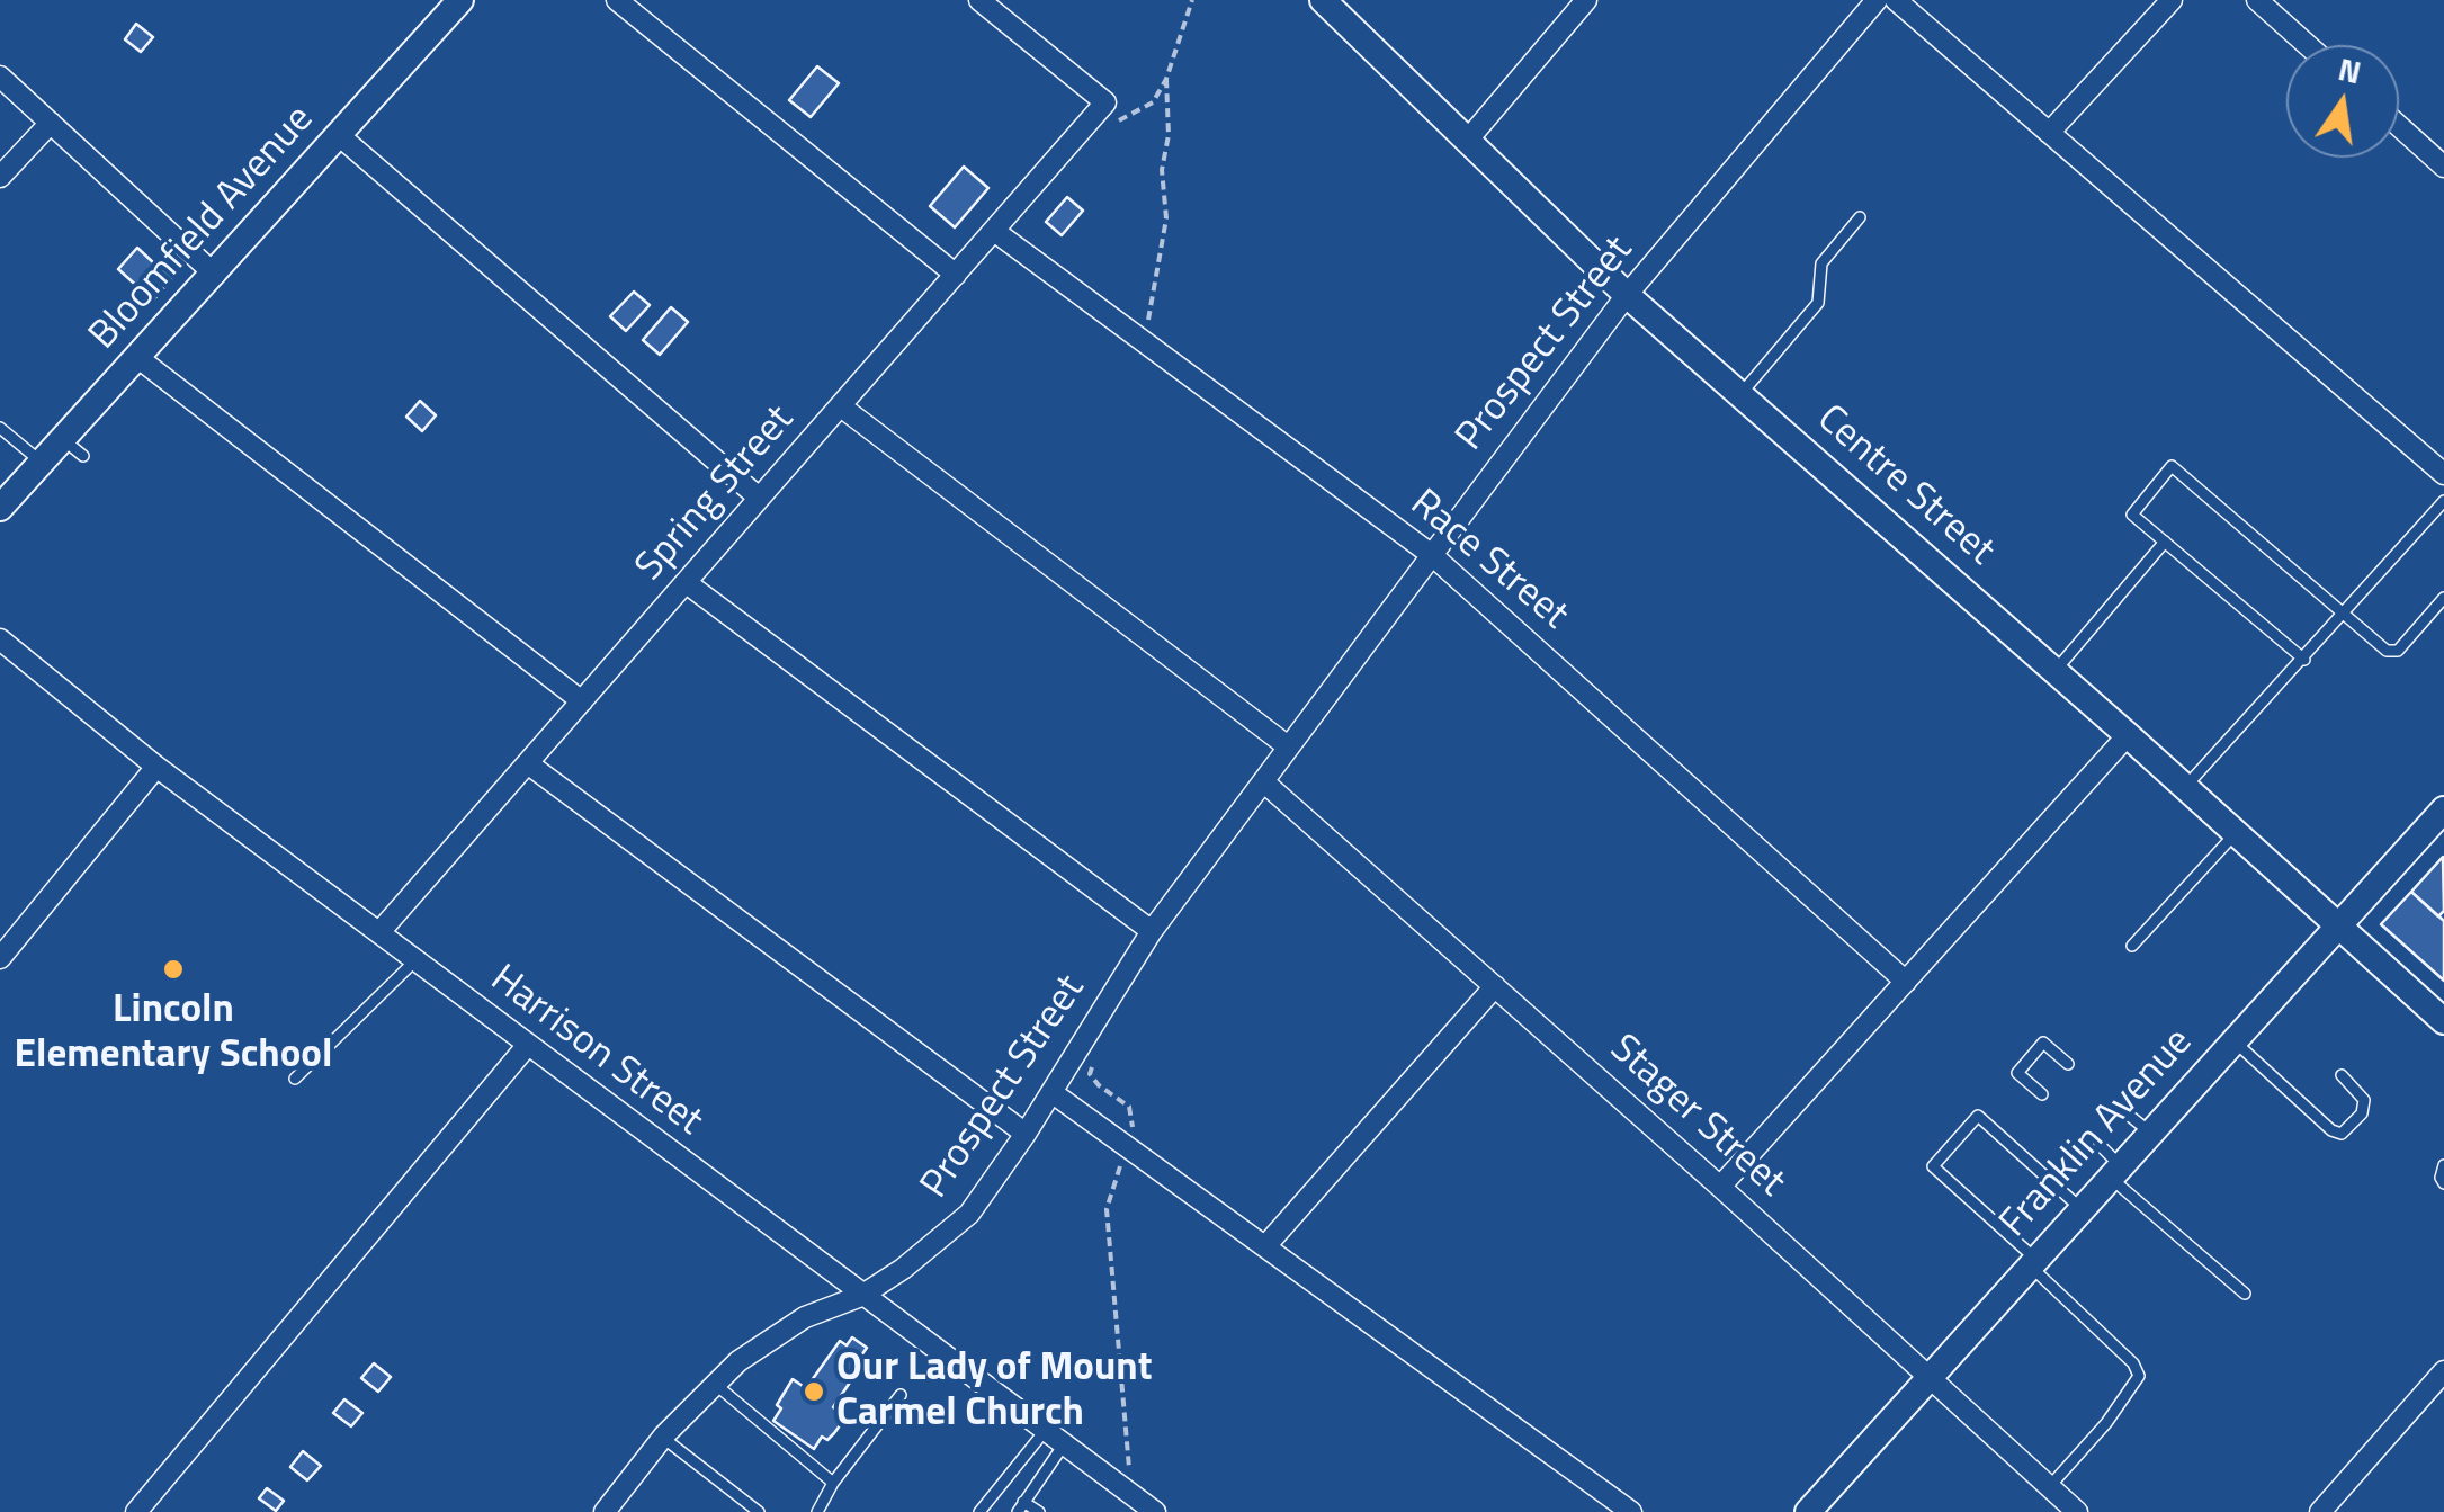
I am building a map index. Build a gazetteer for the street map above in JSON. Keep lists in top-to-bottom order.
{
  "streets": {
    "street": [
      "Bloomfield Avenue",
      "Prospect Street",
      "Centre Street",
      "Spring Street",
      "Race Street",
      "Harrison Street",
      "Stager Street",
      "Franklin Avenue"
    ]
  },
  "crossings": [
    ["Prospect Street", "Centre Street"],
    ["Prospect Street", "Race Street"],
    ["Prospect Street", "Harrison Street"],
    ["Prospect Street", "Stager Street"],
    ["Centre Street", "Franklin Avenue"],
    ["Spring Street", "Race Street"],
    ["Spring Street", "Harrison Street"],
    ["Stager Street", "Franklin Avenue"]
  ],
  "places": ["Lincoln Elementary School", "Our Lady of Mount Carmel Church"],
  "north": "top"
}
